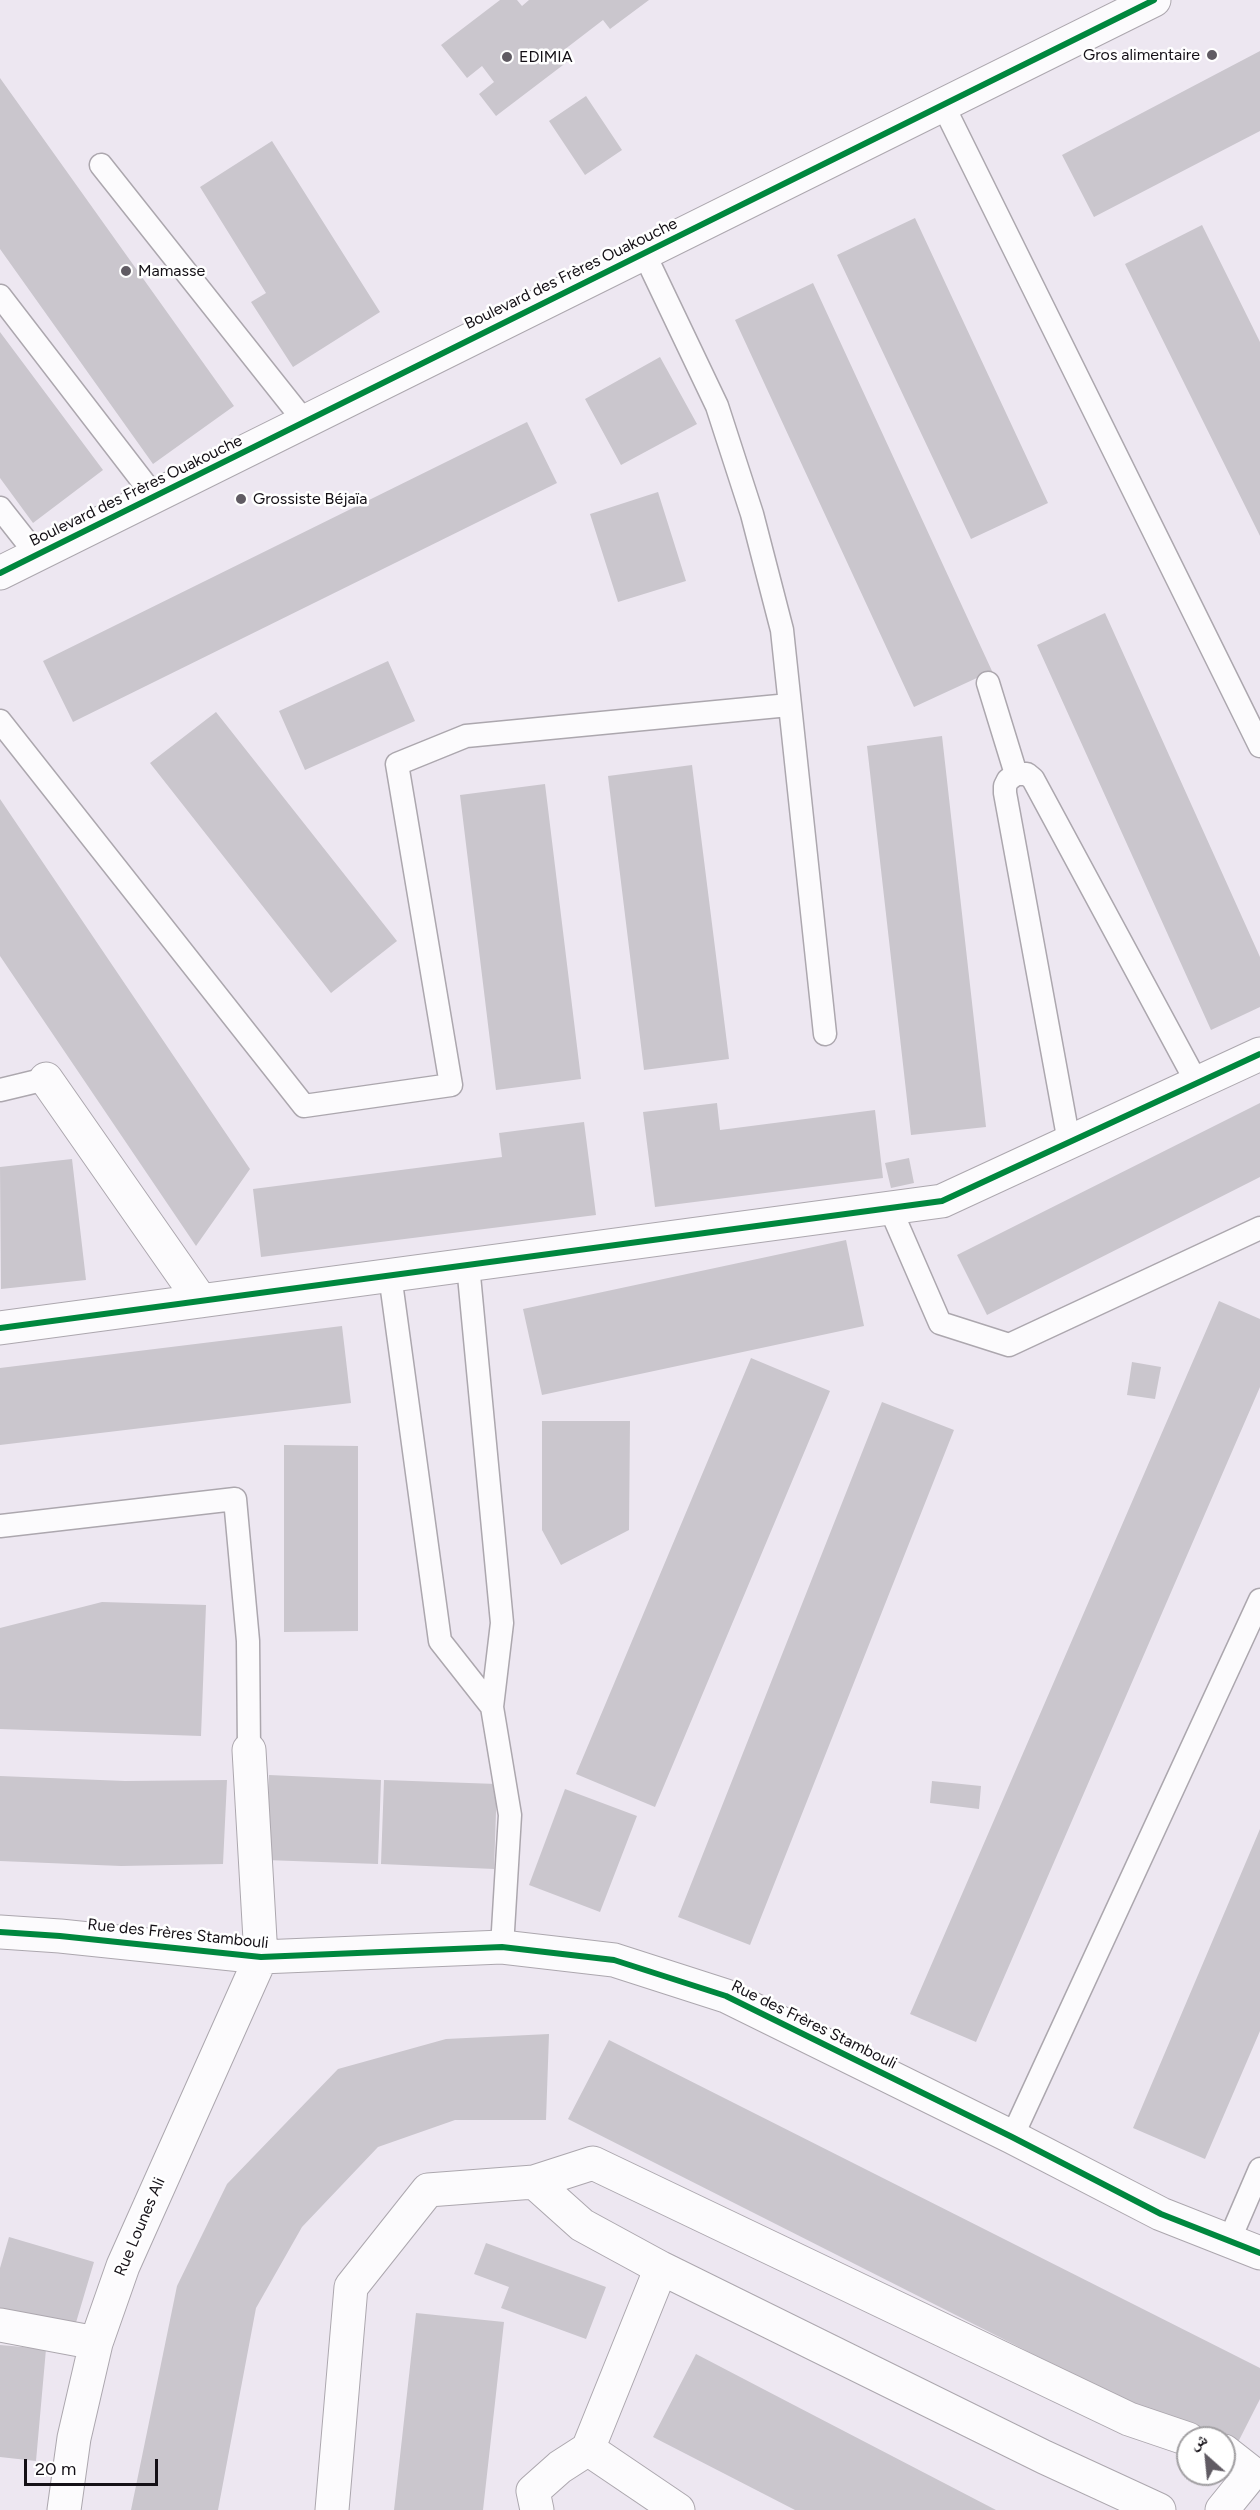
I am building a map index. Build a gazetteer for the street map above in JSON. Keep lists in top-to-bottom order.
{
  "streets": {
    "street": ["Boulevard des Frères Ouakouche", "Rue des Frères Stambouli", "Rue Lounes Ali"]
  },
  "crossings": [
    ["Rue des Frères Stambouli", "Rue Lounes Ali"]
  ],
  "places": [
    "Gros alimentaire",
    "EDIMIA",
    "Mamasse",
    "Grossiste Béjaïa"
  ],
  "scale_bar": "20 m",
  "north": "top left"
}
